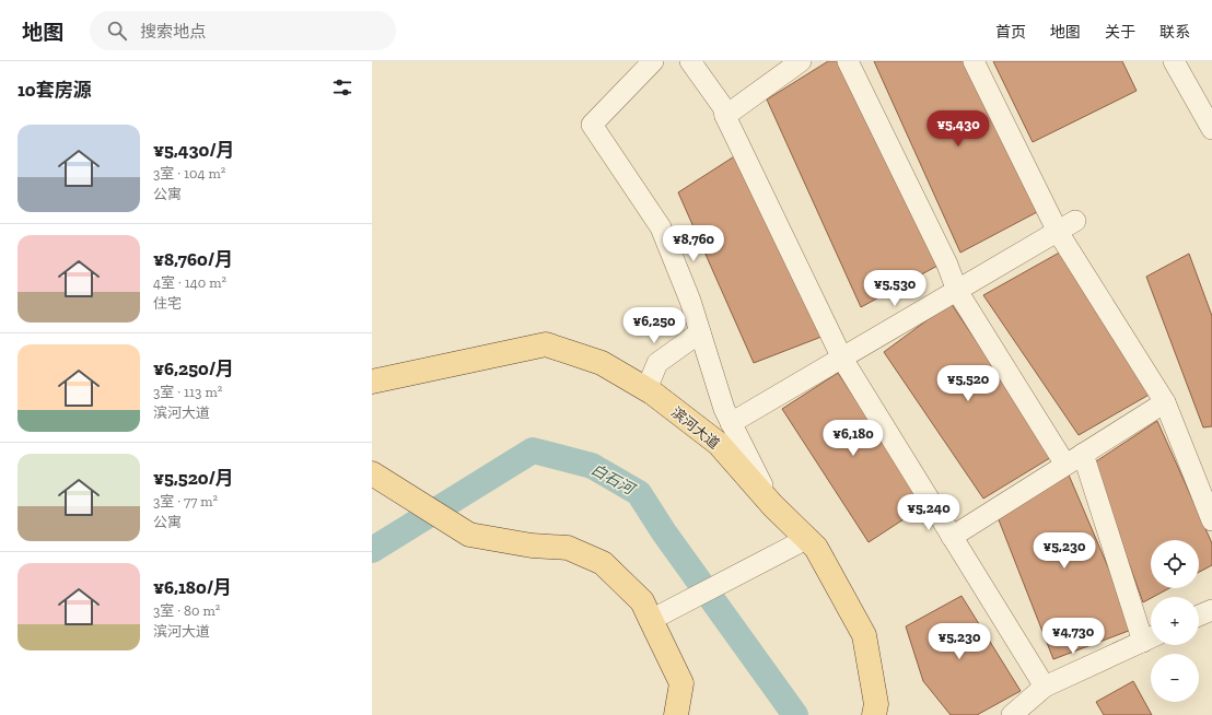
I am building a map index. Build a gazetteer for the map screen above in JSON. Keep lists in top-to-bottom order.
{
  "streets": {
    "main road": ["滨河大道"]
  },
  "water": ["白石河"],
  "page": {
    "header": "地图",
    "search": "搜索地点",
    "nav": [
      "首页",
      "地图",
      "关于",
      "联系"
    ],
    "heading": "10套房源",
    "price": [
      "¥5,430",
      "¥8,760",
      "¥5,530",
      "¥6,250",
      "¥5,520",
      "¥6,180",
      "¥5,240",
      "¥5,230",
      "¥4,730",
      "¥5,230"
    ],
    "list": [
      {
        "name": "¥5,430/月",
        "note": "3室 · 104 m² · 公寓"
      },
      {
        "name": "¥8,760/月",
        "note": "4室 · 140 m² · 住宅"
      },
      {
        "name": "¥6,250/月",
        "note": "3室 · 113 m² · 滨河大道"
      },
      {
        "name": "¥5,520/月",
        "note": "3室 · 77 m² · 公寓"
      },
      {
        "name": "¥6,180/月",
        "note": "3室 · 80 m² · 滨河大道"
      }
    ],
    "map_buttons": ["+", "−"]
  }
}
